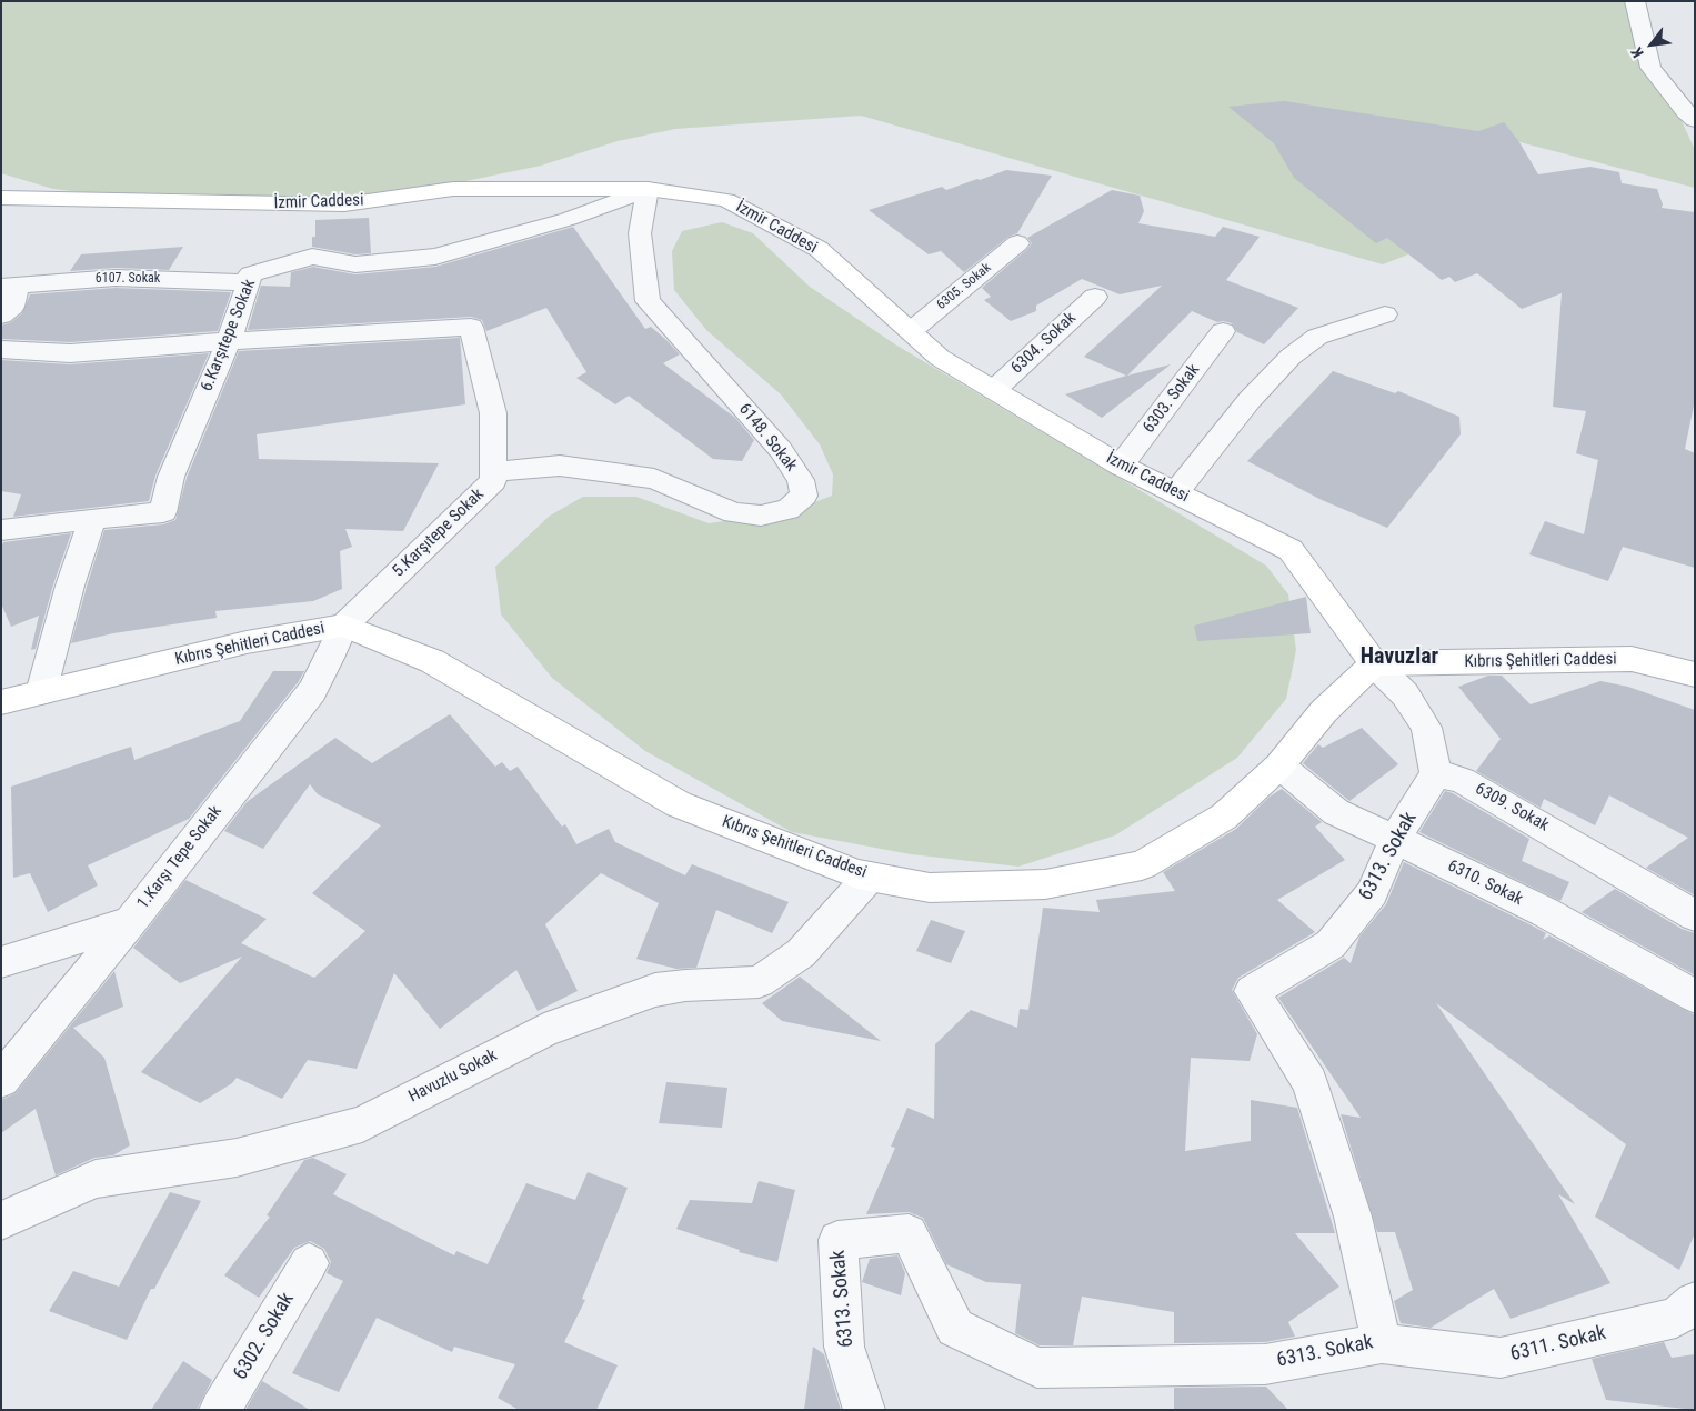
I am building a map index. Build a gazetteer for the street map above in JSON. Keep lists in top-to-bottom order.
{
  "streets": {
    "street": [
      "İzmir Caddesi",
      "6107. Sokak",
      "6305. Sokak",
      "6.Karşıtepe Sokak",
      "6304. Sokak",
      "6303. Sokak",
      "6148. Sokak",
      "5.Karşıtepe Sokak",
      "Kıbrıs Şehitleri Caddesi",
      "6309. Sokak",
      "6313. Sokak",
      "1.Karşı Tepe Sokak",
      "6310. Sokak",
      "Havuzlu Sokak",
      "6302. Sokak",
      "6311. Sokak"
    ]
  },
  "crossings": [
    ["İzmir Caddesi", "6305. Sokak"],
    ["İzmir Caddesi", "6.Karşıtepe Sokak"],
    ["İzmir Caddesi", "6304. Sokak"],
    ["İzmir Caddesi", "6303. Sokak"],
    ["İzmir Caddesi", "6148. Sokak"],
    ["İzmir Caddesi", "Kıbrıs Şehitleri Caddesi"],
    ["6107. Sokak", "6.Karşıtepe Sokak"],
    ["6.Karşıtepe Sokak", "6148. Sokak"],
    ["6.Karşıtepe Sokak", "5.Karşıtepe Sokak"],
    ["6148. Sokak", "5.Karşıtepe Sokak"],
    ["5.Karşıtepe Sokak", "Kıbrıs Şehitleri Caddesi"],
    ["5.Karşıtepe Sokak", "1.Karşı Tepe Sokak"],
    ["Kıbrıs Şehitleri Caddesi", "1.Karşı Tepe Sokak"],
    ["Kıbrıs Şehitleri Caddesi", "6310. Sokak"],
    ["Kıbrıs Şehitleri Caddesi", "Havuzlu Sokak"],
    ["6309. Sokak", "6313. Sokak"],
    ["6313. Sokak", "6310. Sokak"],
    ["6313. Sokak", "6311. Sokak"]
  ],
  "districts": ["Havuzlar"],
  "north": "bottom left"
}
